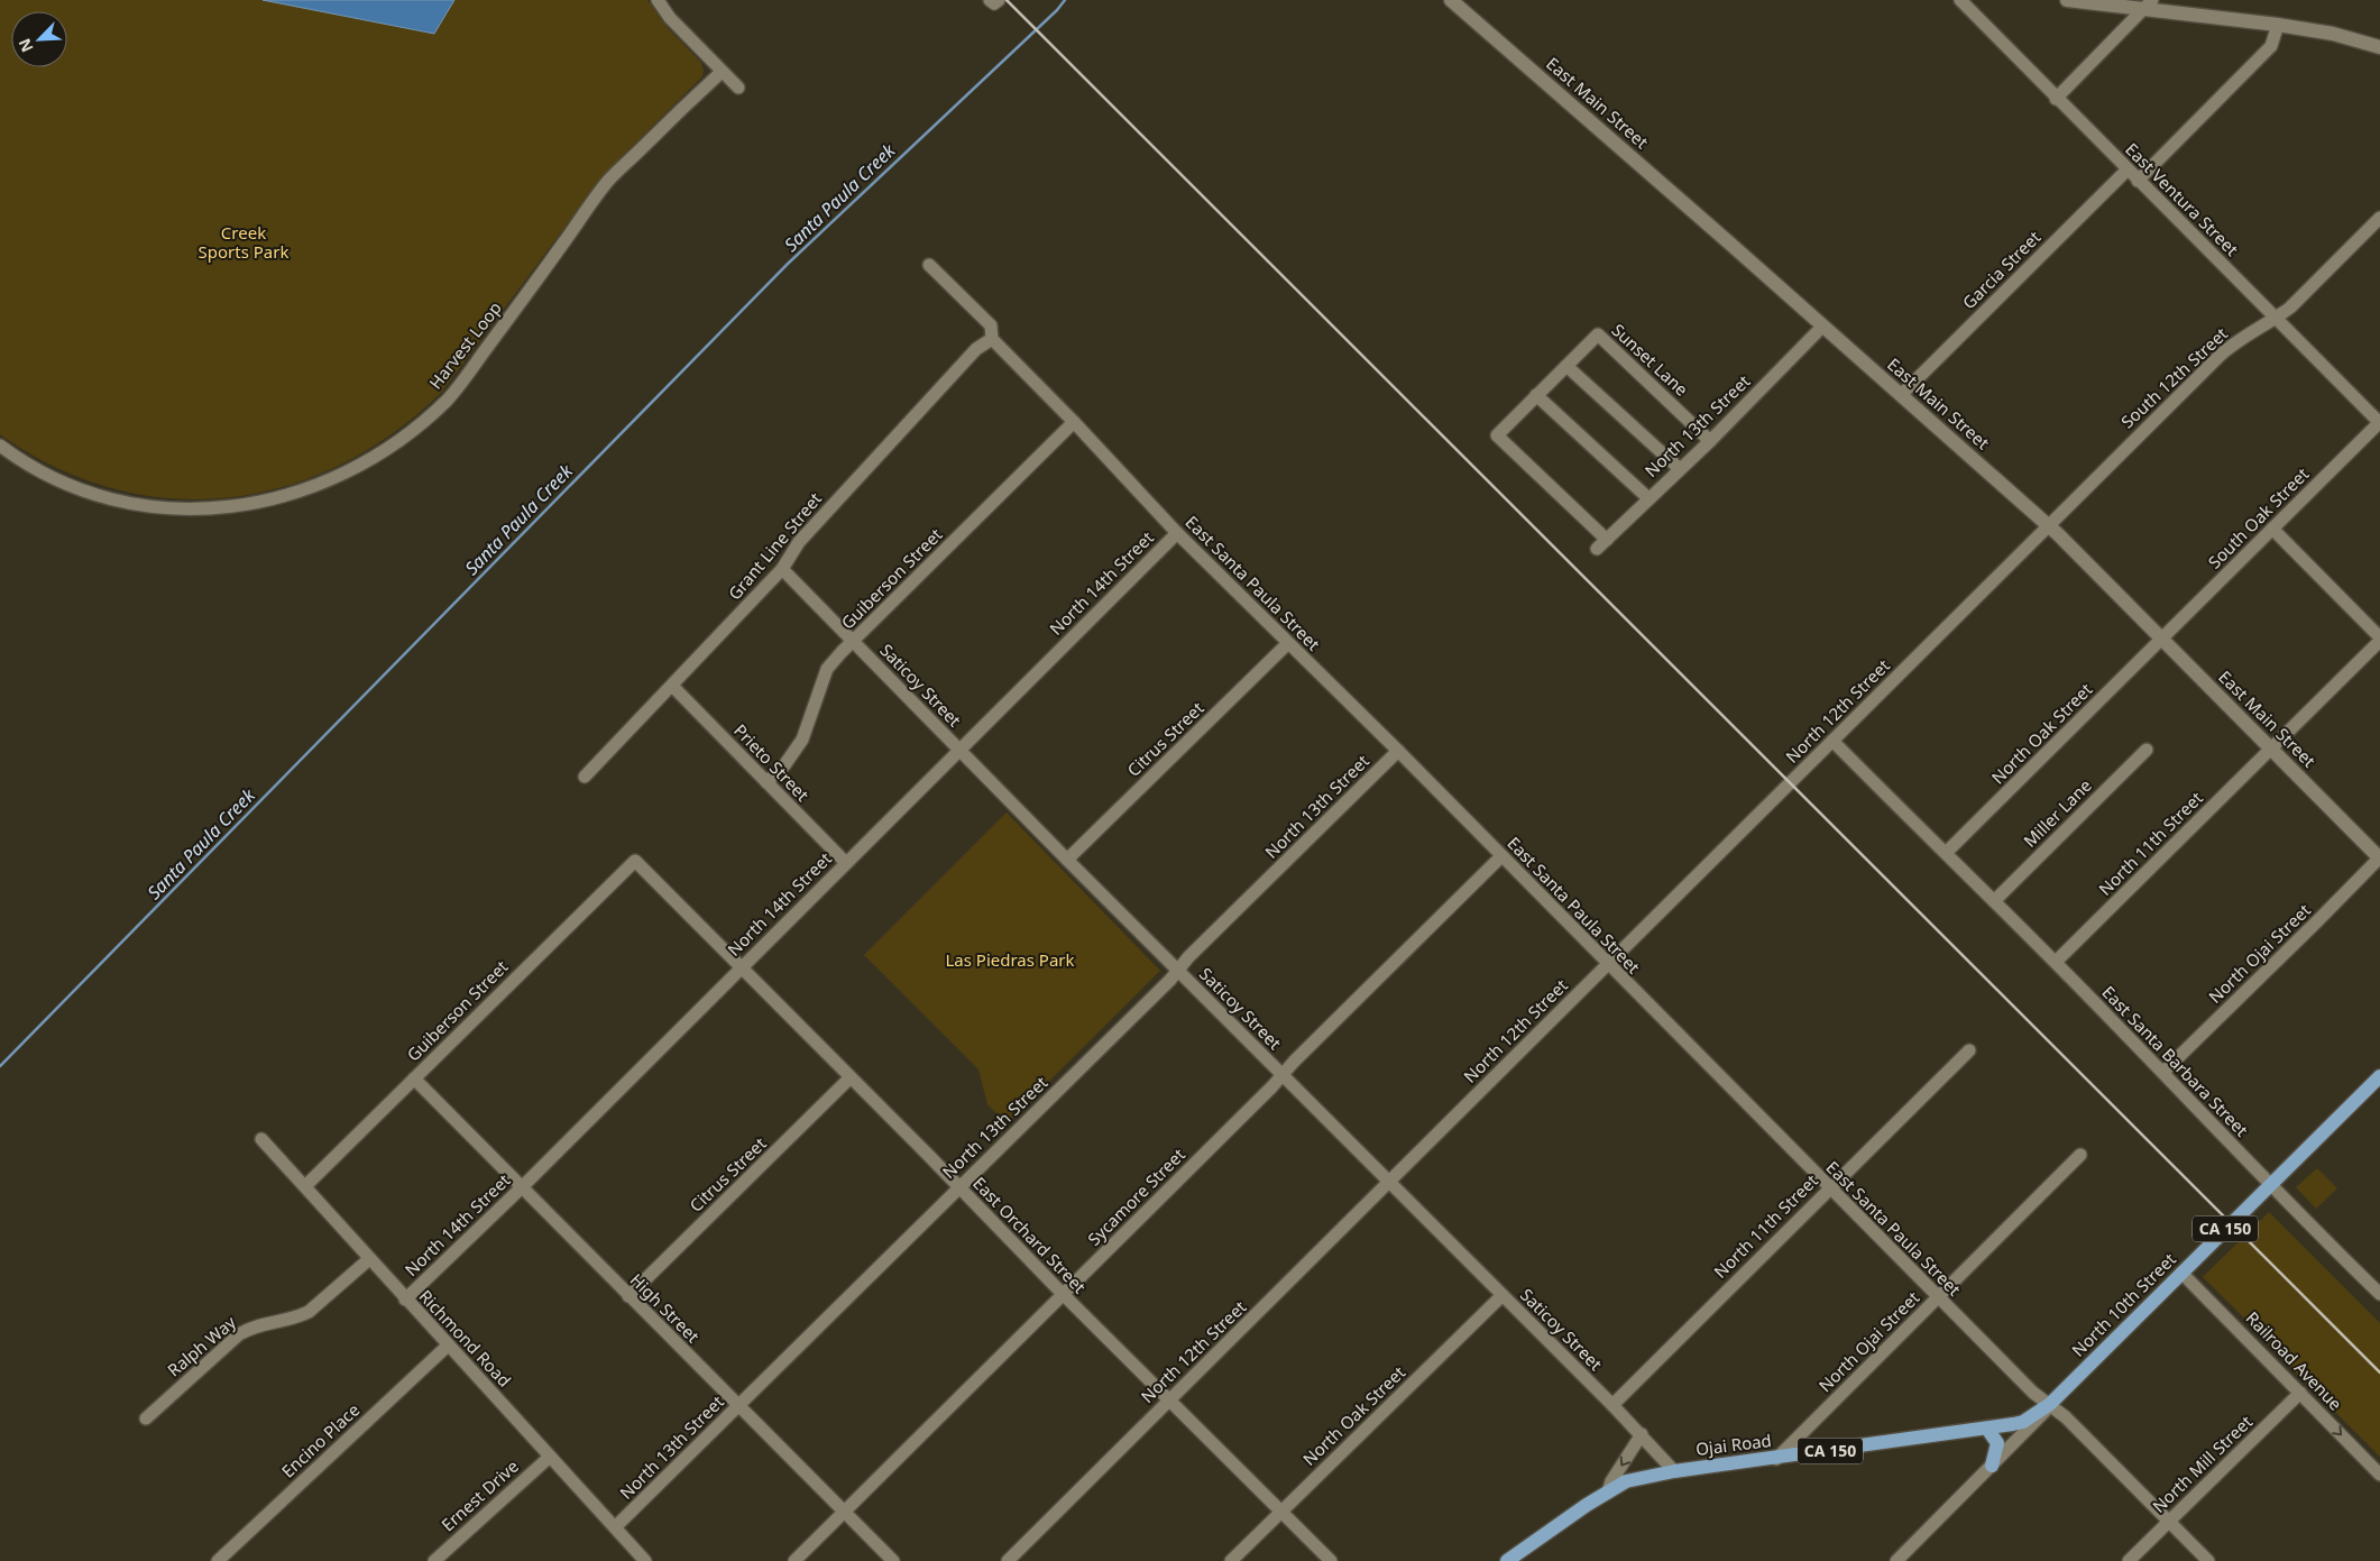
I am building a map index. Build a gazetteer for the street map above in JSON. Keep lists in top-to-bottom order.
{
  "streets": {
    "main road": ["CA 150", "North 10th Street", "Ojai Road"],
    "street": [
      "East Main Street",
      "East Ventura Street",
      "Garcia Street",
      "Harvest Loop",
      "Sunset Lane",
      "South 12th Street",
      "North 13th Street",
      "South Oak Street",
      "Grant Line Street",
      "Guiberson Street",
      "North 14th Street",
      "East Santa Paula Street",
      "Saticoy Street",
      "North 12th Street",
      "North Oak Street",
      "Citrus Street",
      "Prieto Street",
      "Miller Lane",
      "North 11th Street",
      "North Ojai Street",
      "East Santa Barbara Street",
      "Sycamore Street",
      "East Orchard Street",
      "High Street",
      "Richmond Road",
      "Ralph Way",
      "Railroad Avenue",
      "Encino Place",
      "North Mill Street",
      "Ernest Drive"
    ]
  },
  "crossings": [
    ["East Main Street", "Garcia Street"],
    ["East Main Street", "South 12th Street"],
    ["East Main Street", "North 13th Street"],
    ["East Main Street", "South Oak Street"],
    ["East Main Street", "North 12th Street"],
    ["East Main Street", "North Oak Street"],
    ["East Main Street", "North 11th Street"],
    ["East Main Street", "North Ojai Street"],
    ["East Ventura Street", "Garcia Street"],
    ["East Ventura Street", "South 12th Street"],
    ["East Ventura Street", "South Oak Street"],
    ["Sunset Lane", "North 13th Street"],
    ["South 12th Street", "North 12th Street"],
    ["North 13th Street", "East Santa Paula Street"],
    ["North 13th Street", "Saticoy Street"],
    ["North 13th Street", "East Orchard Street"],
    ["North 13th Street", "High Street"],
    ["North 13th Street", "Richmond Road"],
    ["South Oak Street", "North Oak Street"],
    ["Grant Line Street", "East Santa Paula Street"],
    ["Grant Line Street", "Saticoy Street"],
    ["Grant Line Street", "Prieto Street"],
    ["Guiberson Street", "East Santa Paula Street"],
    ["Guiberson Street", "Saticoy Street"],
    ["Guiberson Street", "Prieto Street"],
    ["Guiberson Street", "East Orchard Street"],
    ["Guiberson Street", "High Street"],
    ["Guiberson Street", "Richmond Road"],
    ["North 14th Street", "East Santa Paula Street"],
    ["North 14th Street", "Saticoy Street"],
    ["North 14th Street", "Prieto Street"],
    ["North 14th Street", "East Orchard Street"],
    ["North 14th Street", "High Street"],
    ["North 14th Street", "Richmond Road"],
    ["East Santa Paula Street", "North 12th Street"],
    ["East Santa Paula Street", "Citrus Street"],
    ["East Santa Paula Street", "North 11th Street"],
    ["East Santa Paula Street", "North Ojai Street"],
    ["East Santa Paula Street", "Sycamore Street"],
    ["East Santa Paula Street", "North 10th Street"],
    ["East Santa Paula Street", "Ojai Road"],
    ["East Santa Paula Street", "North Mill Street"],
    ["Saticoy Street", "North 12th Street"],
    ["Saticoy Street", "North Oak Street"],
    ["Saticoy Street", "Citrus Street"],
    ["Saticoy Street", "North 11th Street"],
    ["Saticoy Street", "Sycamore Street"],
    ["Saticoy Street", "Ojai Road"],
    ["North 12th Street", "East Santa Barbara Street"],
    ["North 12th Street", "East Orchard Street"],
    ["North Oak Street", "East Santa Barbara Street"],
    ["North Oak Street", "East Orchard Street"],
    ["Citrus Street", "East Orchard Street"],
    ["Citrus Street", "High Street"],
    ["Miller Lane", "East Santa Barbara Street"],
    ["North 11th Street", "East Santa Barbara Street"],
    ["North Ojai Street", "East Santa Barbara Street"],
    ["North Ojai Street", "Ojai Road"],
    ["East Santa Barbara Street", "North 10th Street"],
    ["Sycamore Street", "East Orchard Street"],
    ["Sycamore Street", "High Street"],
    ["North 10th Street", "Railroad Avenue"],
    ["North 10th Street", "Ojai Road"],
    ["Richmond Road", "Ralph Way"],
    ["Richmond Road", "Encino Place"],
    ["Richmond Road", "Ernest Drive"],
    ["Railroad Avenue", "North Mill Street"]
  ],
  "one_way": ["Railroad Avenue"],
  "water": ["Santa Paula Creek"],
  "parks": ["Creek Sports Park", "Las Piedras Park"],
  "north": "bottom left"
}
